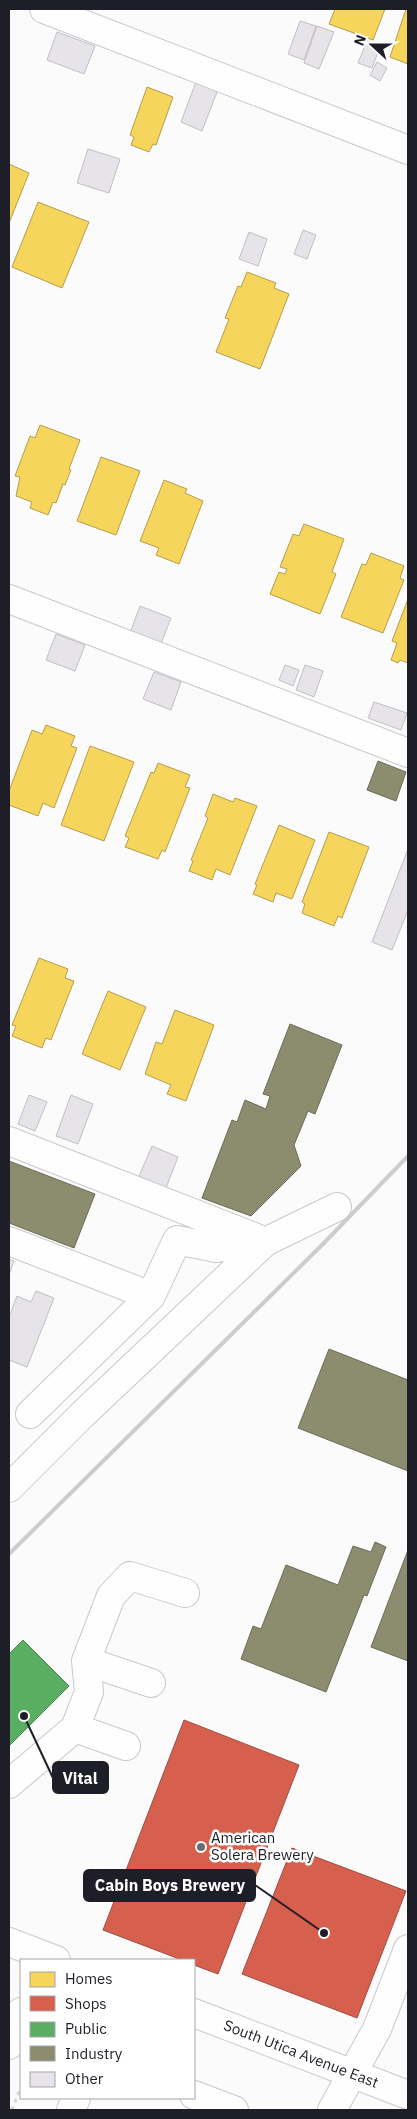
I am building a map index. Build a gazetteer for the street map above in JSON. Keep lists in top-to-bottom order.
{
  "streets": {
    "main road": ["South Utica Avenue East"]
  },
  "places": ["Vital", "American Solera Brewery", "Cabin Boys Brewery"],
  "legend": [
    "Homes",
    "Shops",
    "Public",
    "Industry",
    "Other"
  ],
  "north": "left"
}
